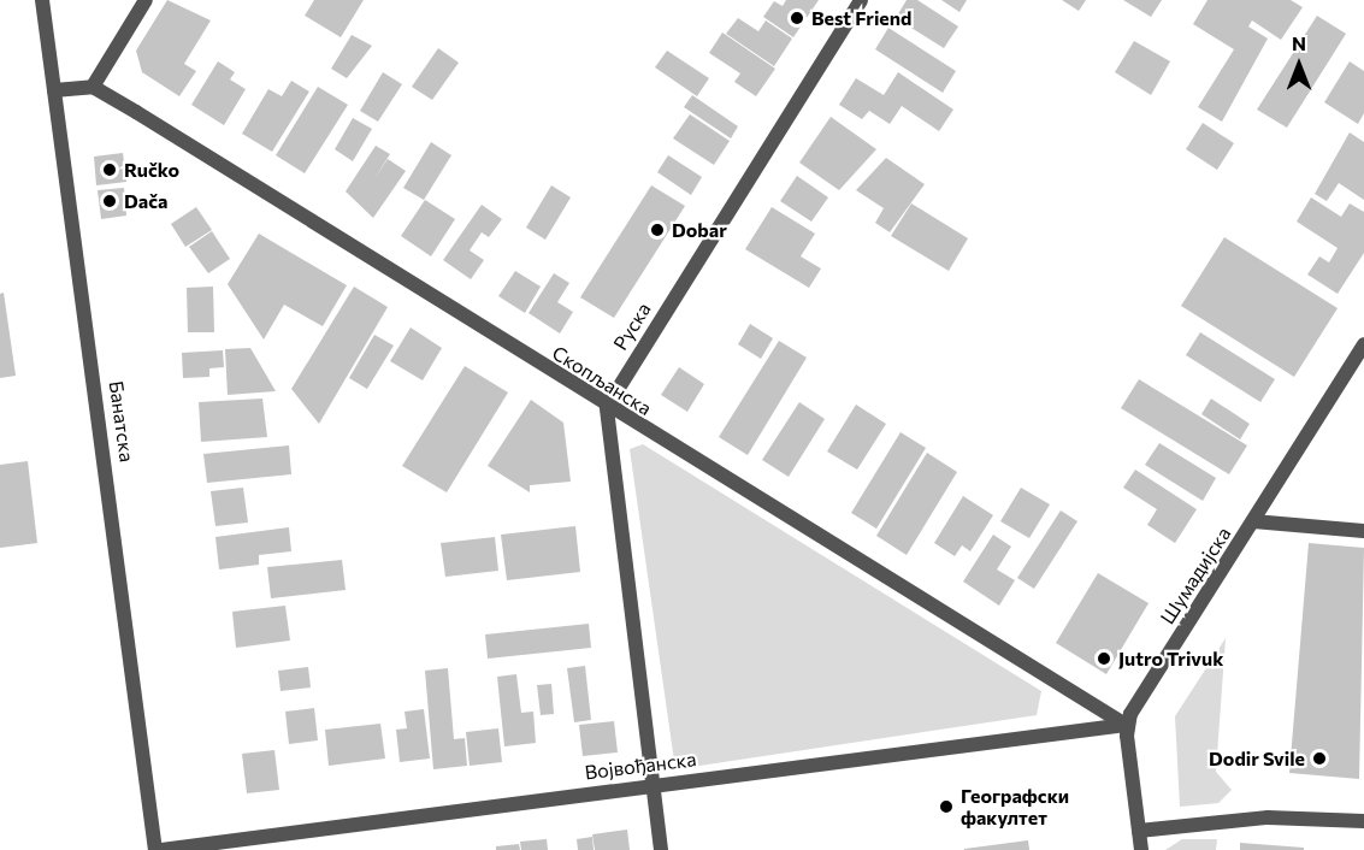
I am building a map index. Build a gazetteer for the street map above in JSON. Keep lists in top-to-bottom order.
{
  "streets": {
    "street": [
      "Руска",
      "Скопљанска",
      "Банатска",
      "Шумадијска",
      "Војвођанска"
    ]
  },
  "crossings": [
    ["Руска", "Скопљанска"],
    ["Скопљанска", "Шумадијска"],
    ["Скопљанска", "Војвођанска"],
    ["Шумадијска", "Војвођанска"]
  ],
  "places": [
    "Best Friend",
    "Ručko",
    "Dača",
    "Dobar",
    "Jutro Trivuk",
    "Dodir Svile",
    "Географски факултет"
  ],
  "north": "top"
}
